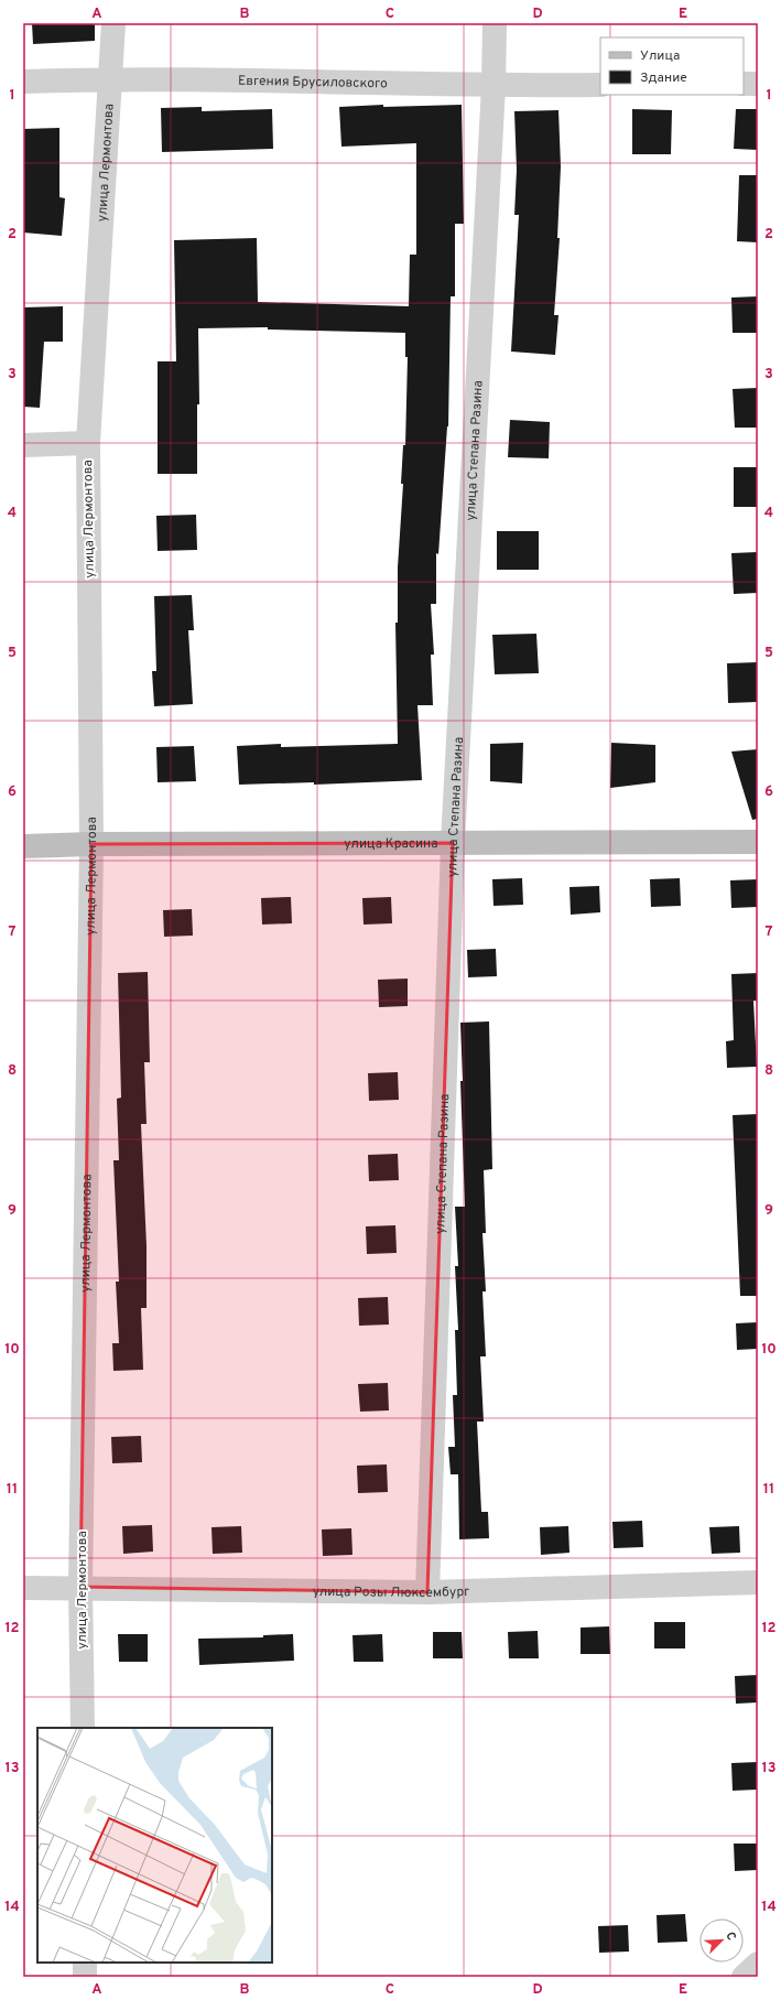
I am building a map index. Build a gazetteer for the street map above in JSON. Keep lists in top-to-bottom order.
{
  "streets": {
    "street": [
      "Евгения Брусиловского",
      "улица Лермонтова",
      "улица Степана Разина",
      "улица Красина",
      "улица Розы Люксембург"
    ]
  },
  "crossings": [
    ["Евгения Брусиловского", "улица Лермонтова"],
    ["Евгения Брусиловского", "улица Степана Разина"],
    ["улица Лермонтова", "улица Красина"],
    ["улица Лермонтова", "улица Розы Люксембург"],
    ["улица Степана Разина", "улица Красина"],
    ["улица Степана Разина", "улица Розы Люксембург"]
  ],
  "legend": ["Улица", "Здание"],
  "north": "top right",
  "grid": {
    "columns": [
      "A",
      "B",
      "C",
      "D",
      "E"
    ],
    "rows": [
      "1",
      "2",
      "3",
      "4",
      "5",
      "6",
      "7",
      "8",
      "9",
      "10",
      "11",
      "12",
      "13",
      "14"
    ]
  }
}
